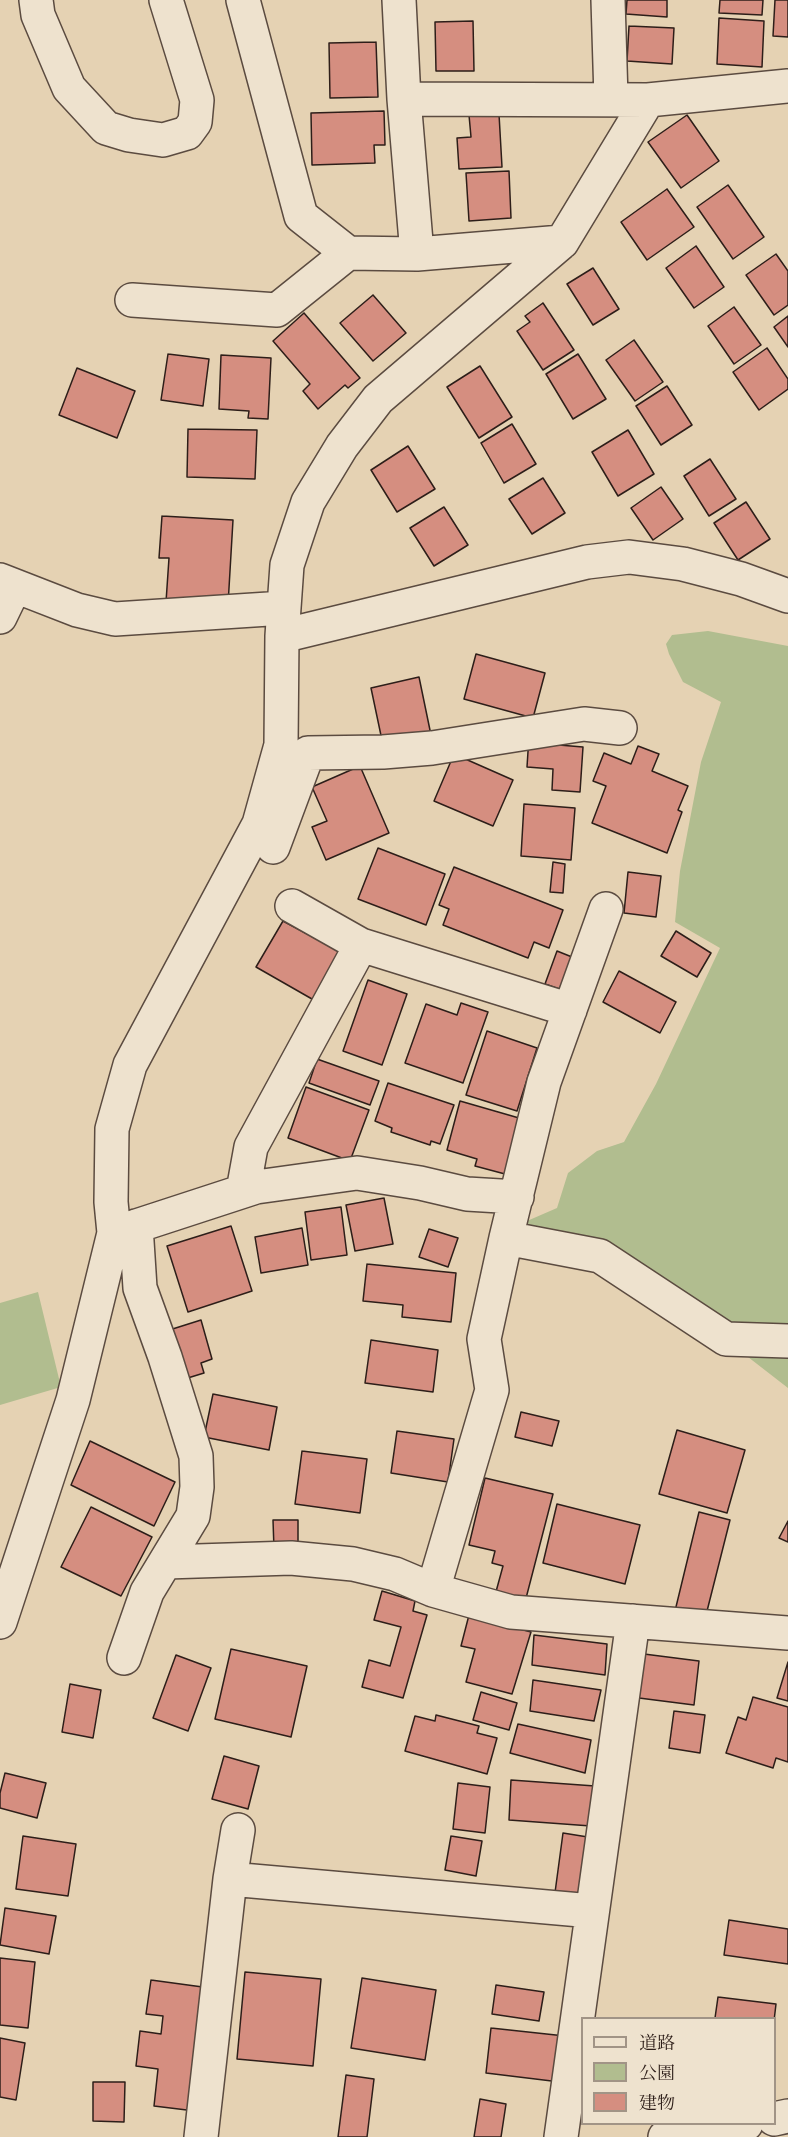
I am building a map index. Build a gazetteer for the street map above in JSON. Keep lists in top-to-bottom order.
{
  "legend": ["道路", "公園", "建物"]
}
